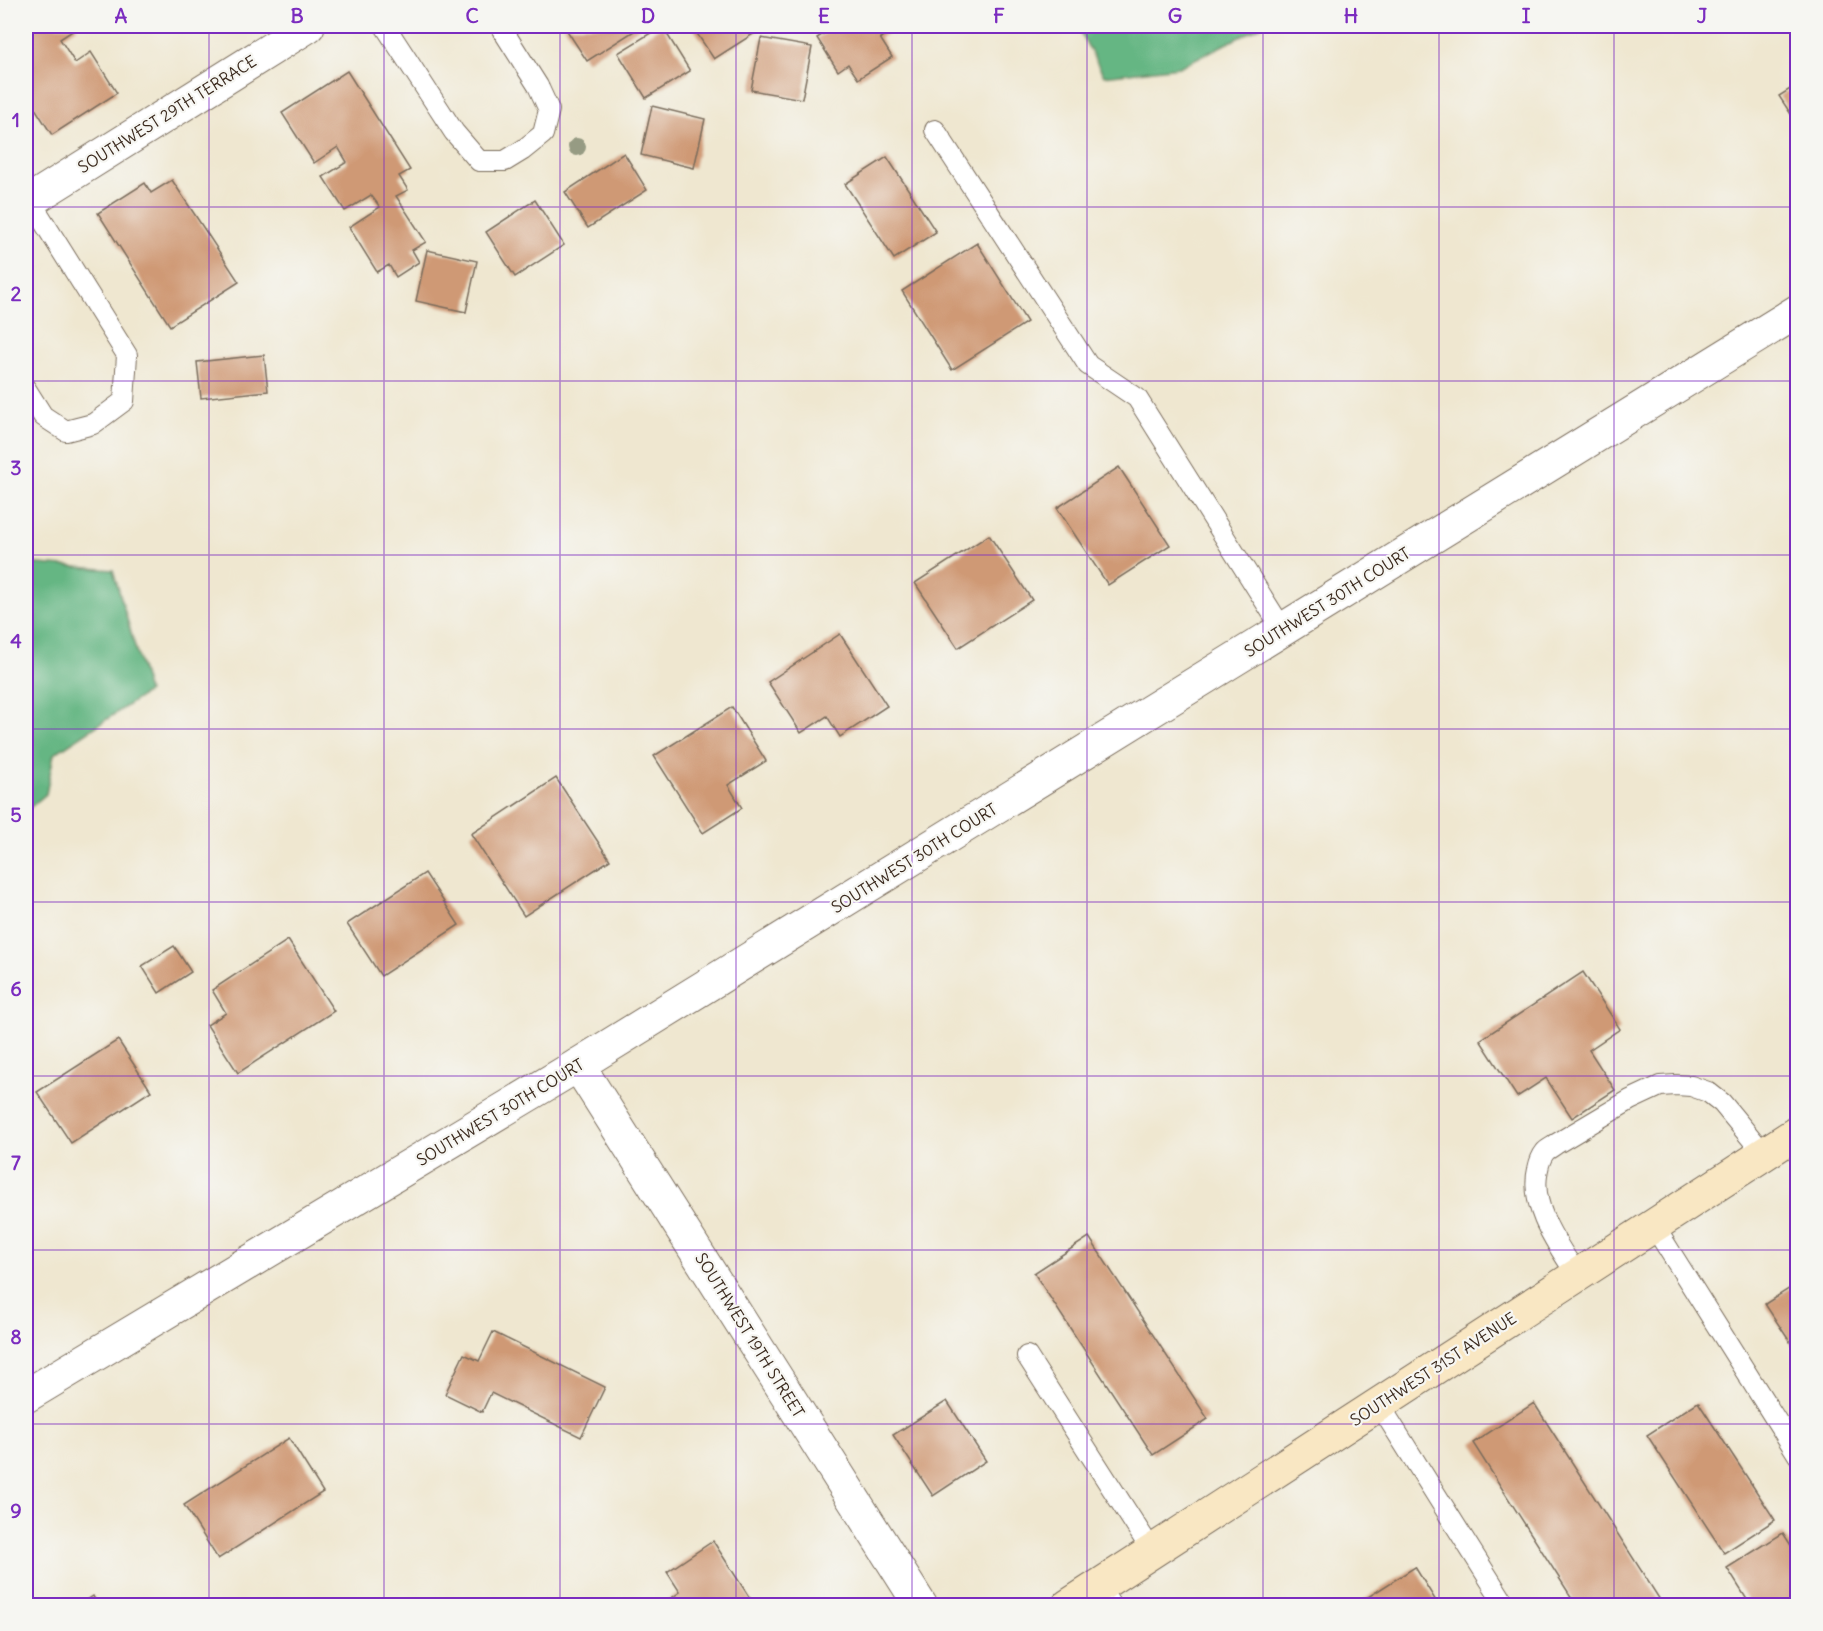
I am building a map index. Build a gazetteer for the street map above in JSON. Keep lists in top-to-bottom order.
{
  "streets": {
    "street": [
      "SOUTHWEST 29TH TERRACE",
      "SOUTHWEST 30TH COURT",
      "SOUTHWEST 19TH STREET",
      "SOUTHWEST 31ST AVENUE"
    ]
  },
  "crossings": [
    ["SOUTHWEST 30TH COURT", "SOUTHWEST 19TH STREET"]
  ],
  "grid": {
    "columns": [
      "A",
      "B",
      "C",
      "D",
      "E",
      "F",
      "G",
      "H",
      "I",
      "J"
    ],
    "rows": [
      "1",
      "2",
      "3",
      "4",
      "5",
      "6",
      "7",
      "8",
      "9"
    ]
  }
}
